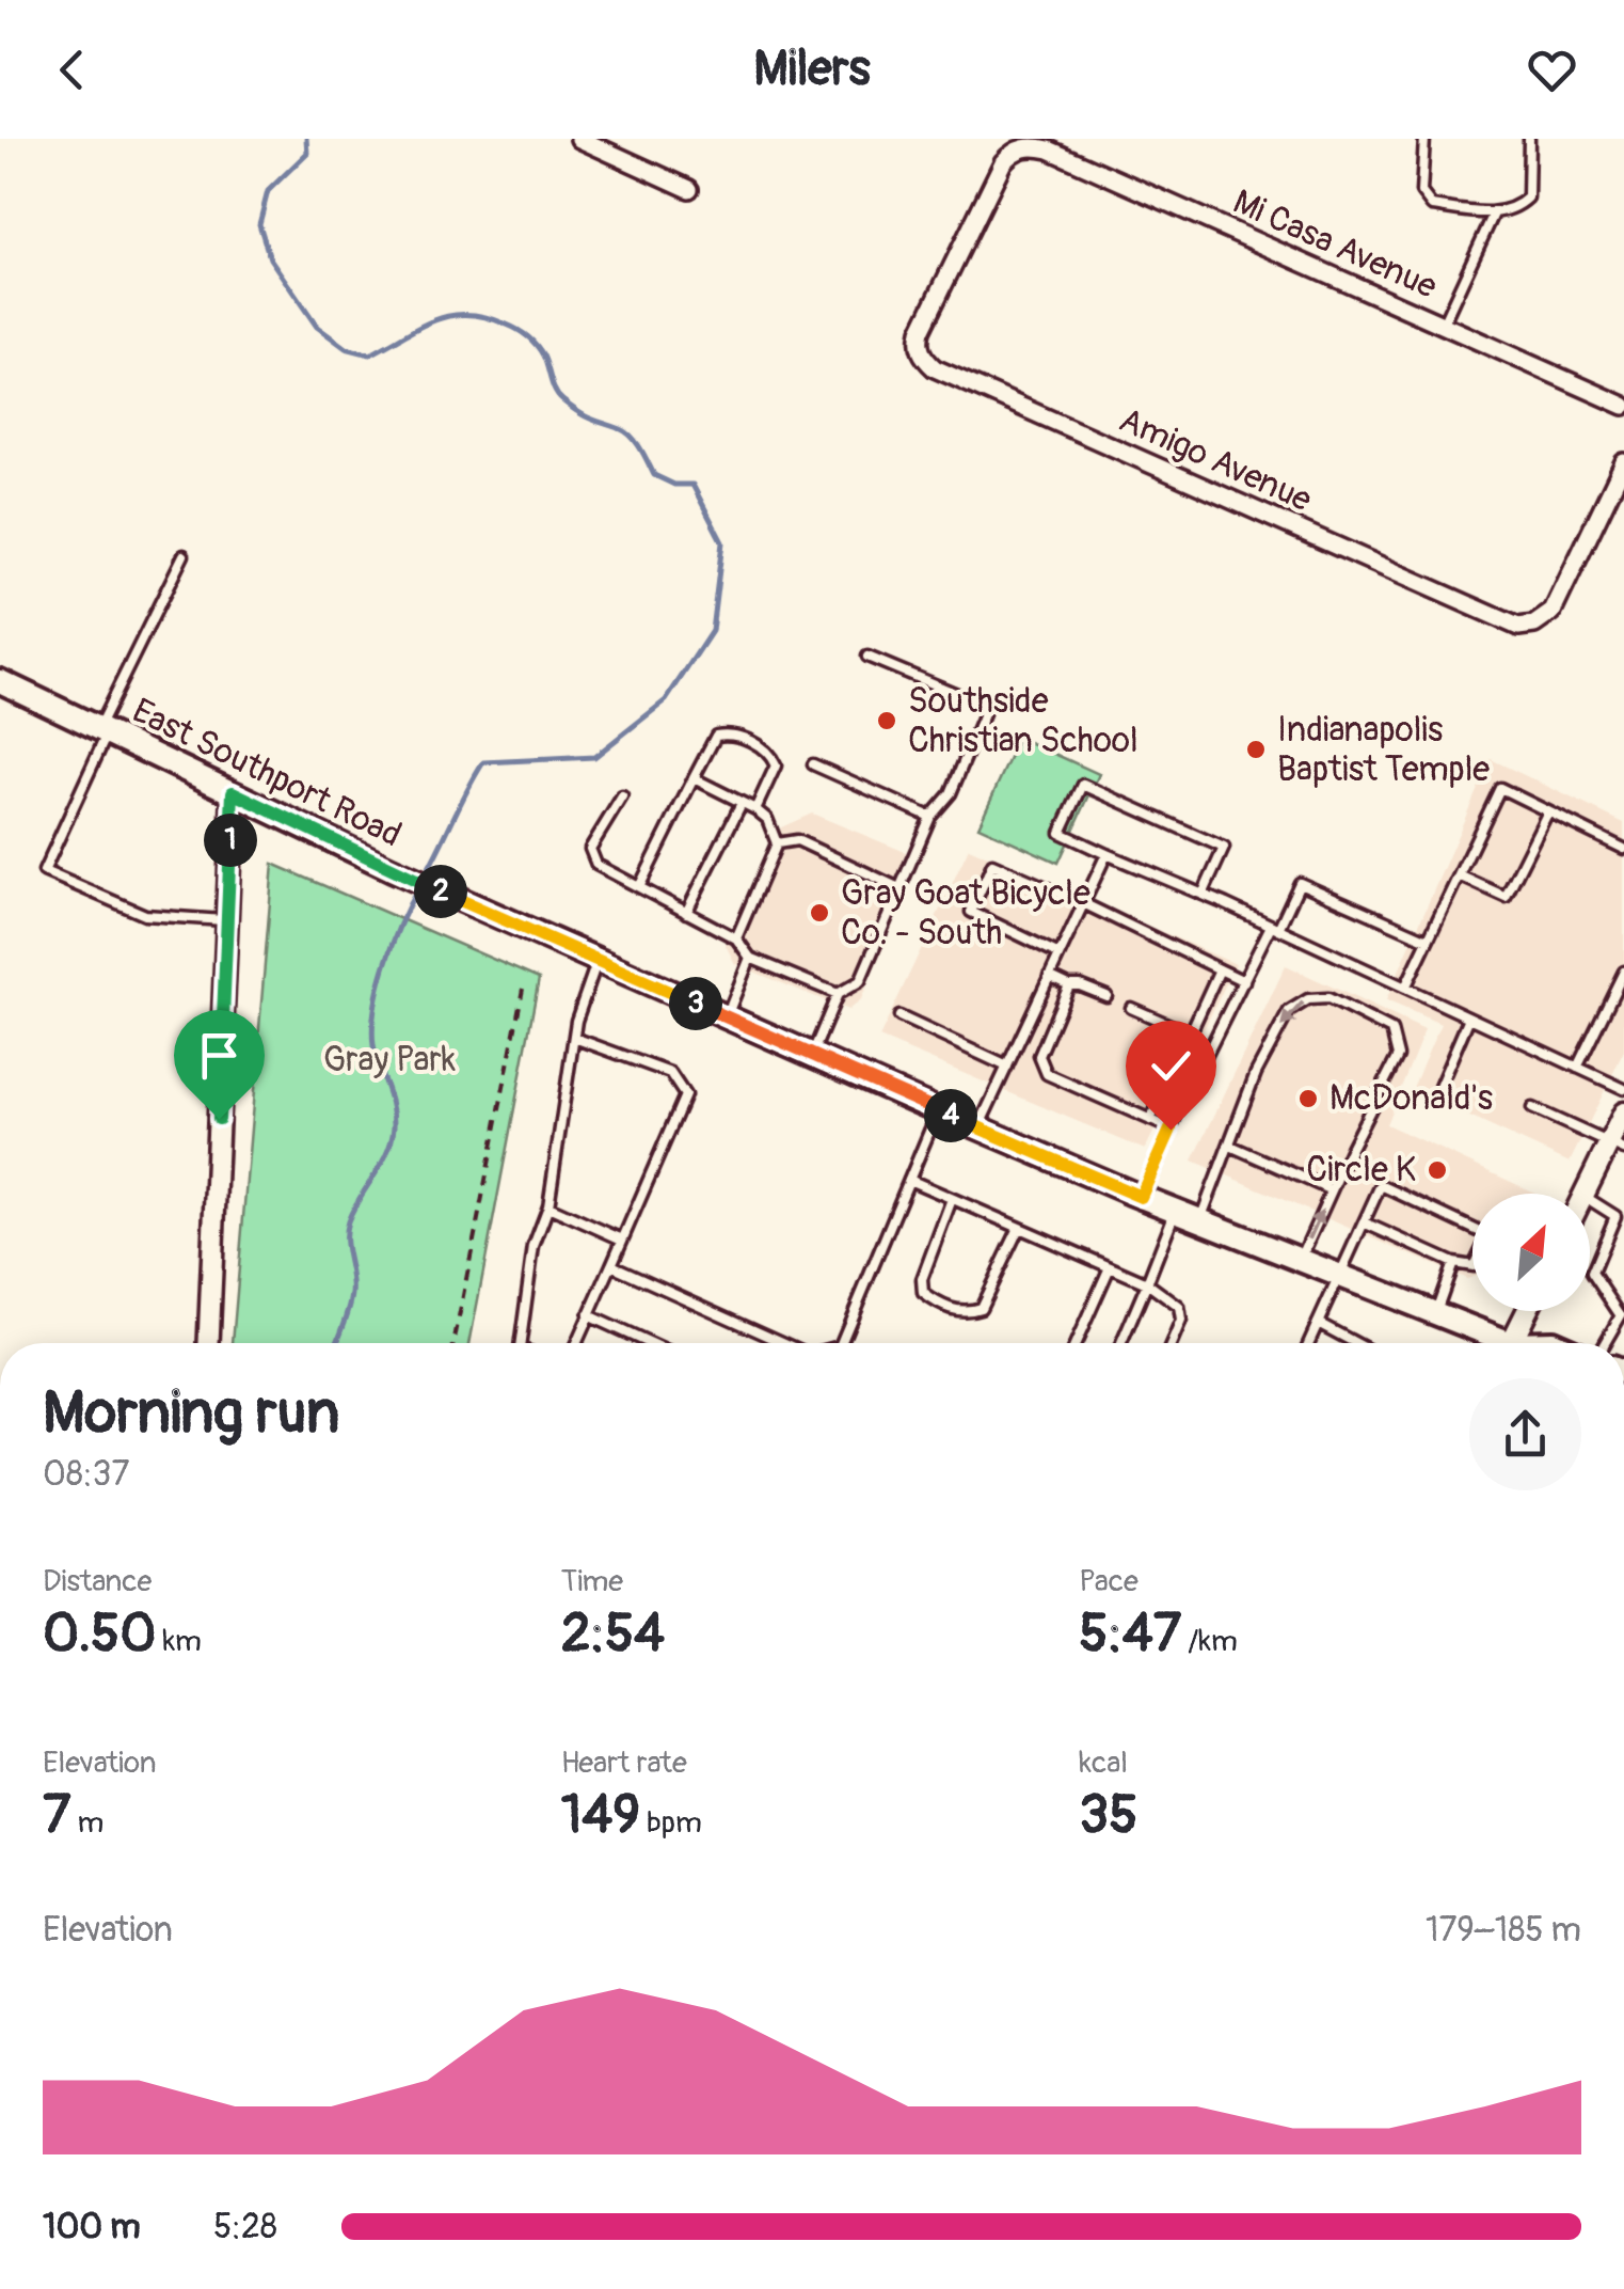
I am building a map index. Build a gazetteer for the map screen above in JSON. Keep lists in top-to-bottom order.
{
  "streets": {
    "main road": ["East Southport Road"],
    "street": ["Mi Casa Avenue", "Amigo Avenue"]
  },
  "crossings": [
    ["Mi Casa Avenue", "Amigo Avenue"]
  ],
  "parks": ["Gray Park"],
  "places": [
    "Southside Christian School",
    "Indianapolis Baptist Temple",
    "Gray Goat Bicycle Co. - South",
    "McDonald's",
    "Circle K"
  ],
  "north": "top right",
  "page": {
    "header": "Milers",
    "pins": [
      "1",
      "2",
      "3",
      "4"
    ],
    "heading": ["Morning run", "08:37"],
    "stats": [
      ["Distance", "0.50 km"],
      ["Time", "2:54"],
      ["Pace", "5:47 /km"],
      ["Elevation", "7 m"],
      ["Heart rate", "149 bpm"],
      ["kcal", "35"]
    ],
    "chart": ["Elevation", "179–185 m"],
    "list": [
      {
        "name": "100 m",
        "note": "5:28"
      }
    ]
  }
}
